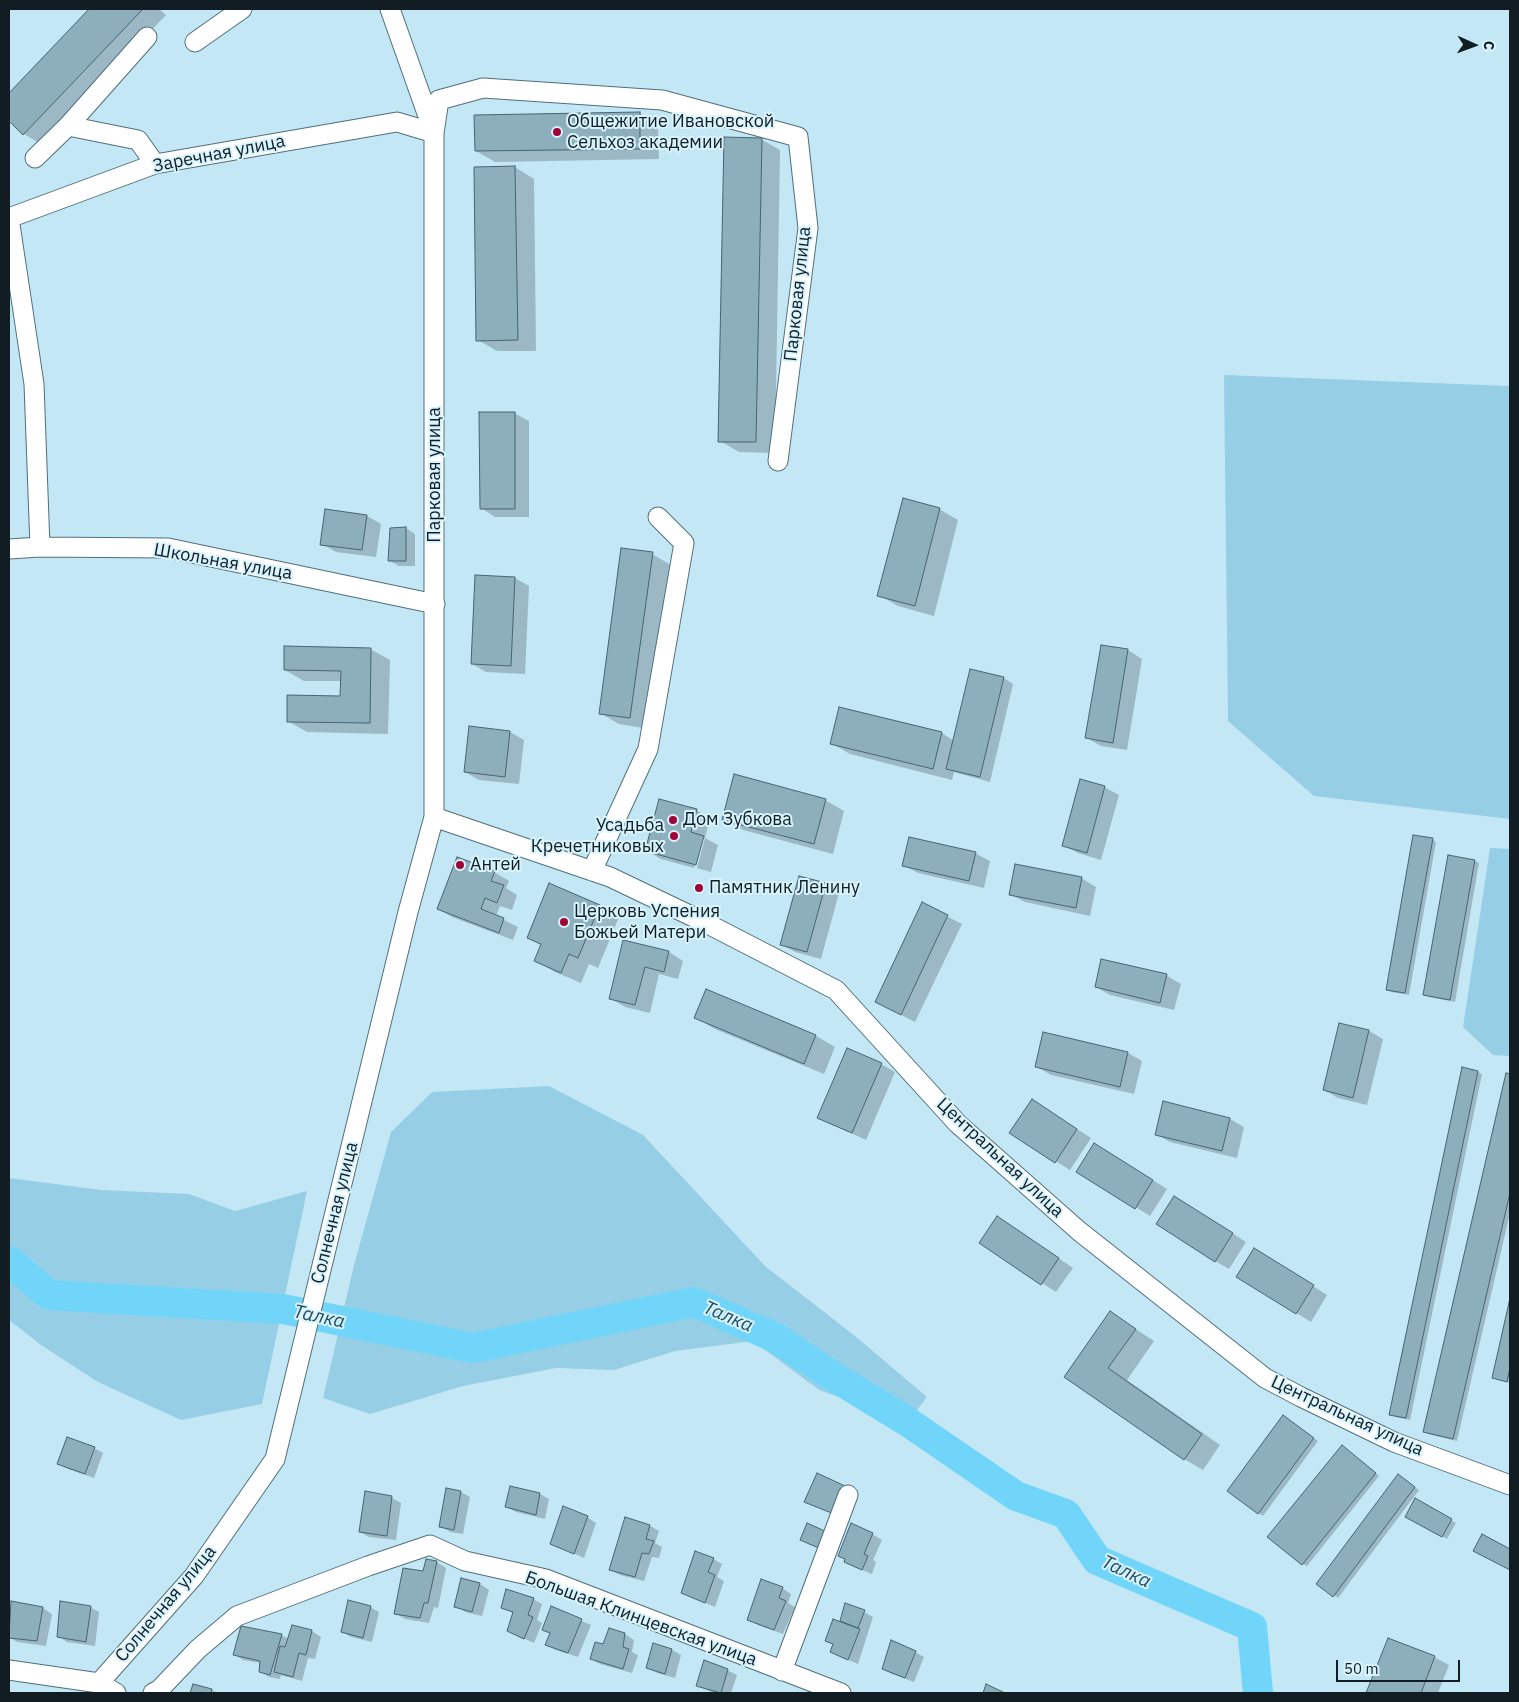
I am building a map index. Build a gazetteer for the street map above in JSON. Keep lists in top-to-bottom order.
{
  "streets": {
    "street": [
      "Заречная улица",
      "Парковая улица",
      "Школьная улица",
      "Центральная улица",
      "Солнечная улица",
      "Большая Клинцевская улица"
    ]
  },
  "crossings": [
    ["Заречная улица", "Парковая улица"],
    ["Парковая улица", "Школьная улица"],
    ["Парковая улица", "Центральная улица"],
    ["Парковая улица", "Солнечная улица"],
    ["Центральная улица", "Солнечная улица"]
  ],
  "water": ["Талка"],
  "places": [
    "Общежитие Ивановской Сельхоз академии",
    "Дом Зубкова",
    "Усадьба Кречетниковых",
    "Антей",
    "Памятник Ленину",
    "Церковь Успения Божьей Матери"
  ],
  "scale_bar": "50 m",
  "north": "right"
}
